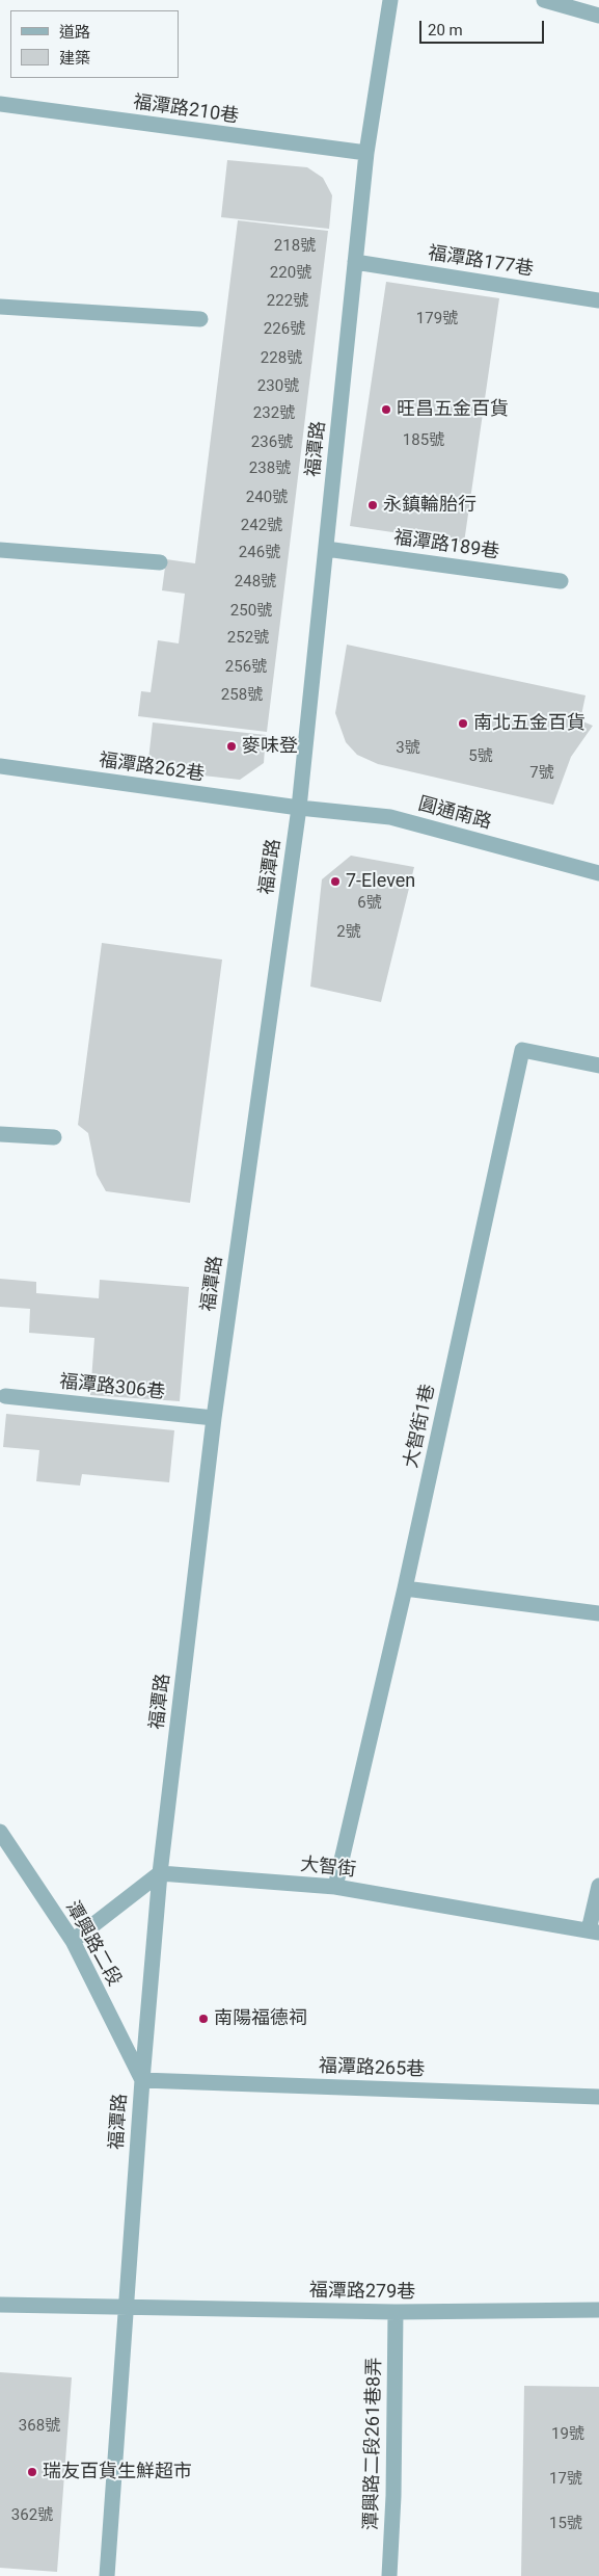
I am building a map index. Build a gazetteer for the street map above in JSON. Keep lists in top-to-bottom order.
{
  "streets": {
    "street": [
      "福潭路210巷",
      "福潭路177巷",
      "福潭路",
      "福潭路189巷",
      "福潭路262巷",
      "圓通南路",
      "福潭路306巷",
      "大智街1巷",
      "大智街",
      "潭興路二段",
      "福潭路265巷",
      "福潭路279巷",
      "潭興路二段261巷8弄"
    ]
  },
  "crossings": [
    ["福潭路210巷", "福潭路"],
    ["福潭路177巷", "福潭路"],
    ["福潭路", "福潭路189巷"],
    ["福潭路", "福潭路262巷"],
    ["福潭路", "圓通南路"],
    ["福潭路", "福潭路306巷"],
    ["福潭路", "大智街"],
    ["福潭路", "潭興路二段"],
    ["福潭路", "福潭路265巷"],
    ["福潭路", "福潭路279巷"],
    ["福潭路262巷", "圓通南路"],
    ["大智街1巷", "大智街"],
    ["潭興路二段", "福潭路265巷"],
    ["福潭路279巷", "潭興路二段261巷8弄"]
  ],
  "places": [
    "旺昌五金百貨",
    "永鎮輪胎行",
    "南北五金百貨",
    "麥味登",
    "7-Eleven",
    "南陽福德祠",
    "瑞友百貨生鮮超市"
  ],
  "house_numbers": [
    "218號",
    "220號",
    "222號",
    "179號",
    "226號",
    "228號",
    "230號",
    "232號",
    "185號",
    "236號",
    "238號",
    "240號",
    "242號",
    "246號",
    "248號",
    "250號",
    "252號",
    "256號",
    "258號",
    "3號",
    "5號",
    "7號",
    "6號",
    "2號",
    "368號",
    "19號",
    "17號",
    "362號",
    "15號"
  ],
  "legend": ["道路", "建築"],
  "scale_bar": "20 m"
}
